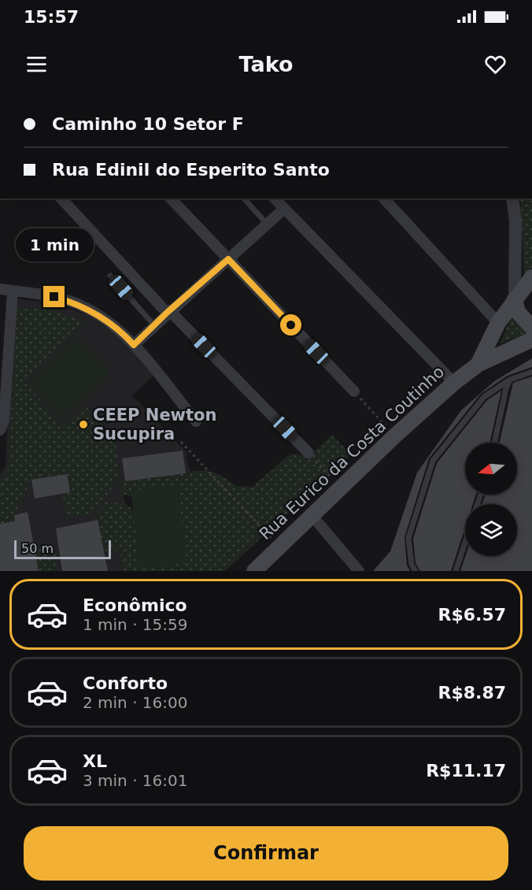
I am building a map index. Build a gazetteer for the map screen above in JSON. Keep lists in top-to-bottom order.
{
  "streets": {
    "main road": ["Rua Eurico da Costa Coutinho"]
  },
  "places": ["CEEP Newton Sucupira"],
  "scale_bar": "50 m",
  "north": "left",
  "page": {
    "status": "15:57",
    "header": "Tako",
    "banner": ["Caminho 10 Setor F", "Rua Edinil do Esperito Santo"],
    "bubble": "1 min",
    "scale": "50 m",
    "list": [
      {
        "name": "Econômico",
        "note": "1 min · 15:59",
        "value": "R$6.57"
      },
      {
        "name": "Conforto",
        "note": "2 min · 16:00",
        "value": "R$8.87"
      },
      {
        "name": "XL",
        "note": "3 min · 16:01",
        "value": "R$11.17"
      }
    ],
    "buttons": "Confirmar"
  }
}
